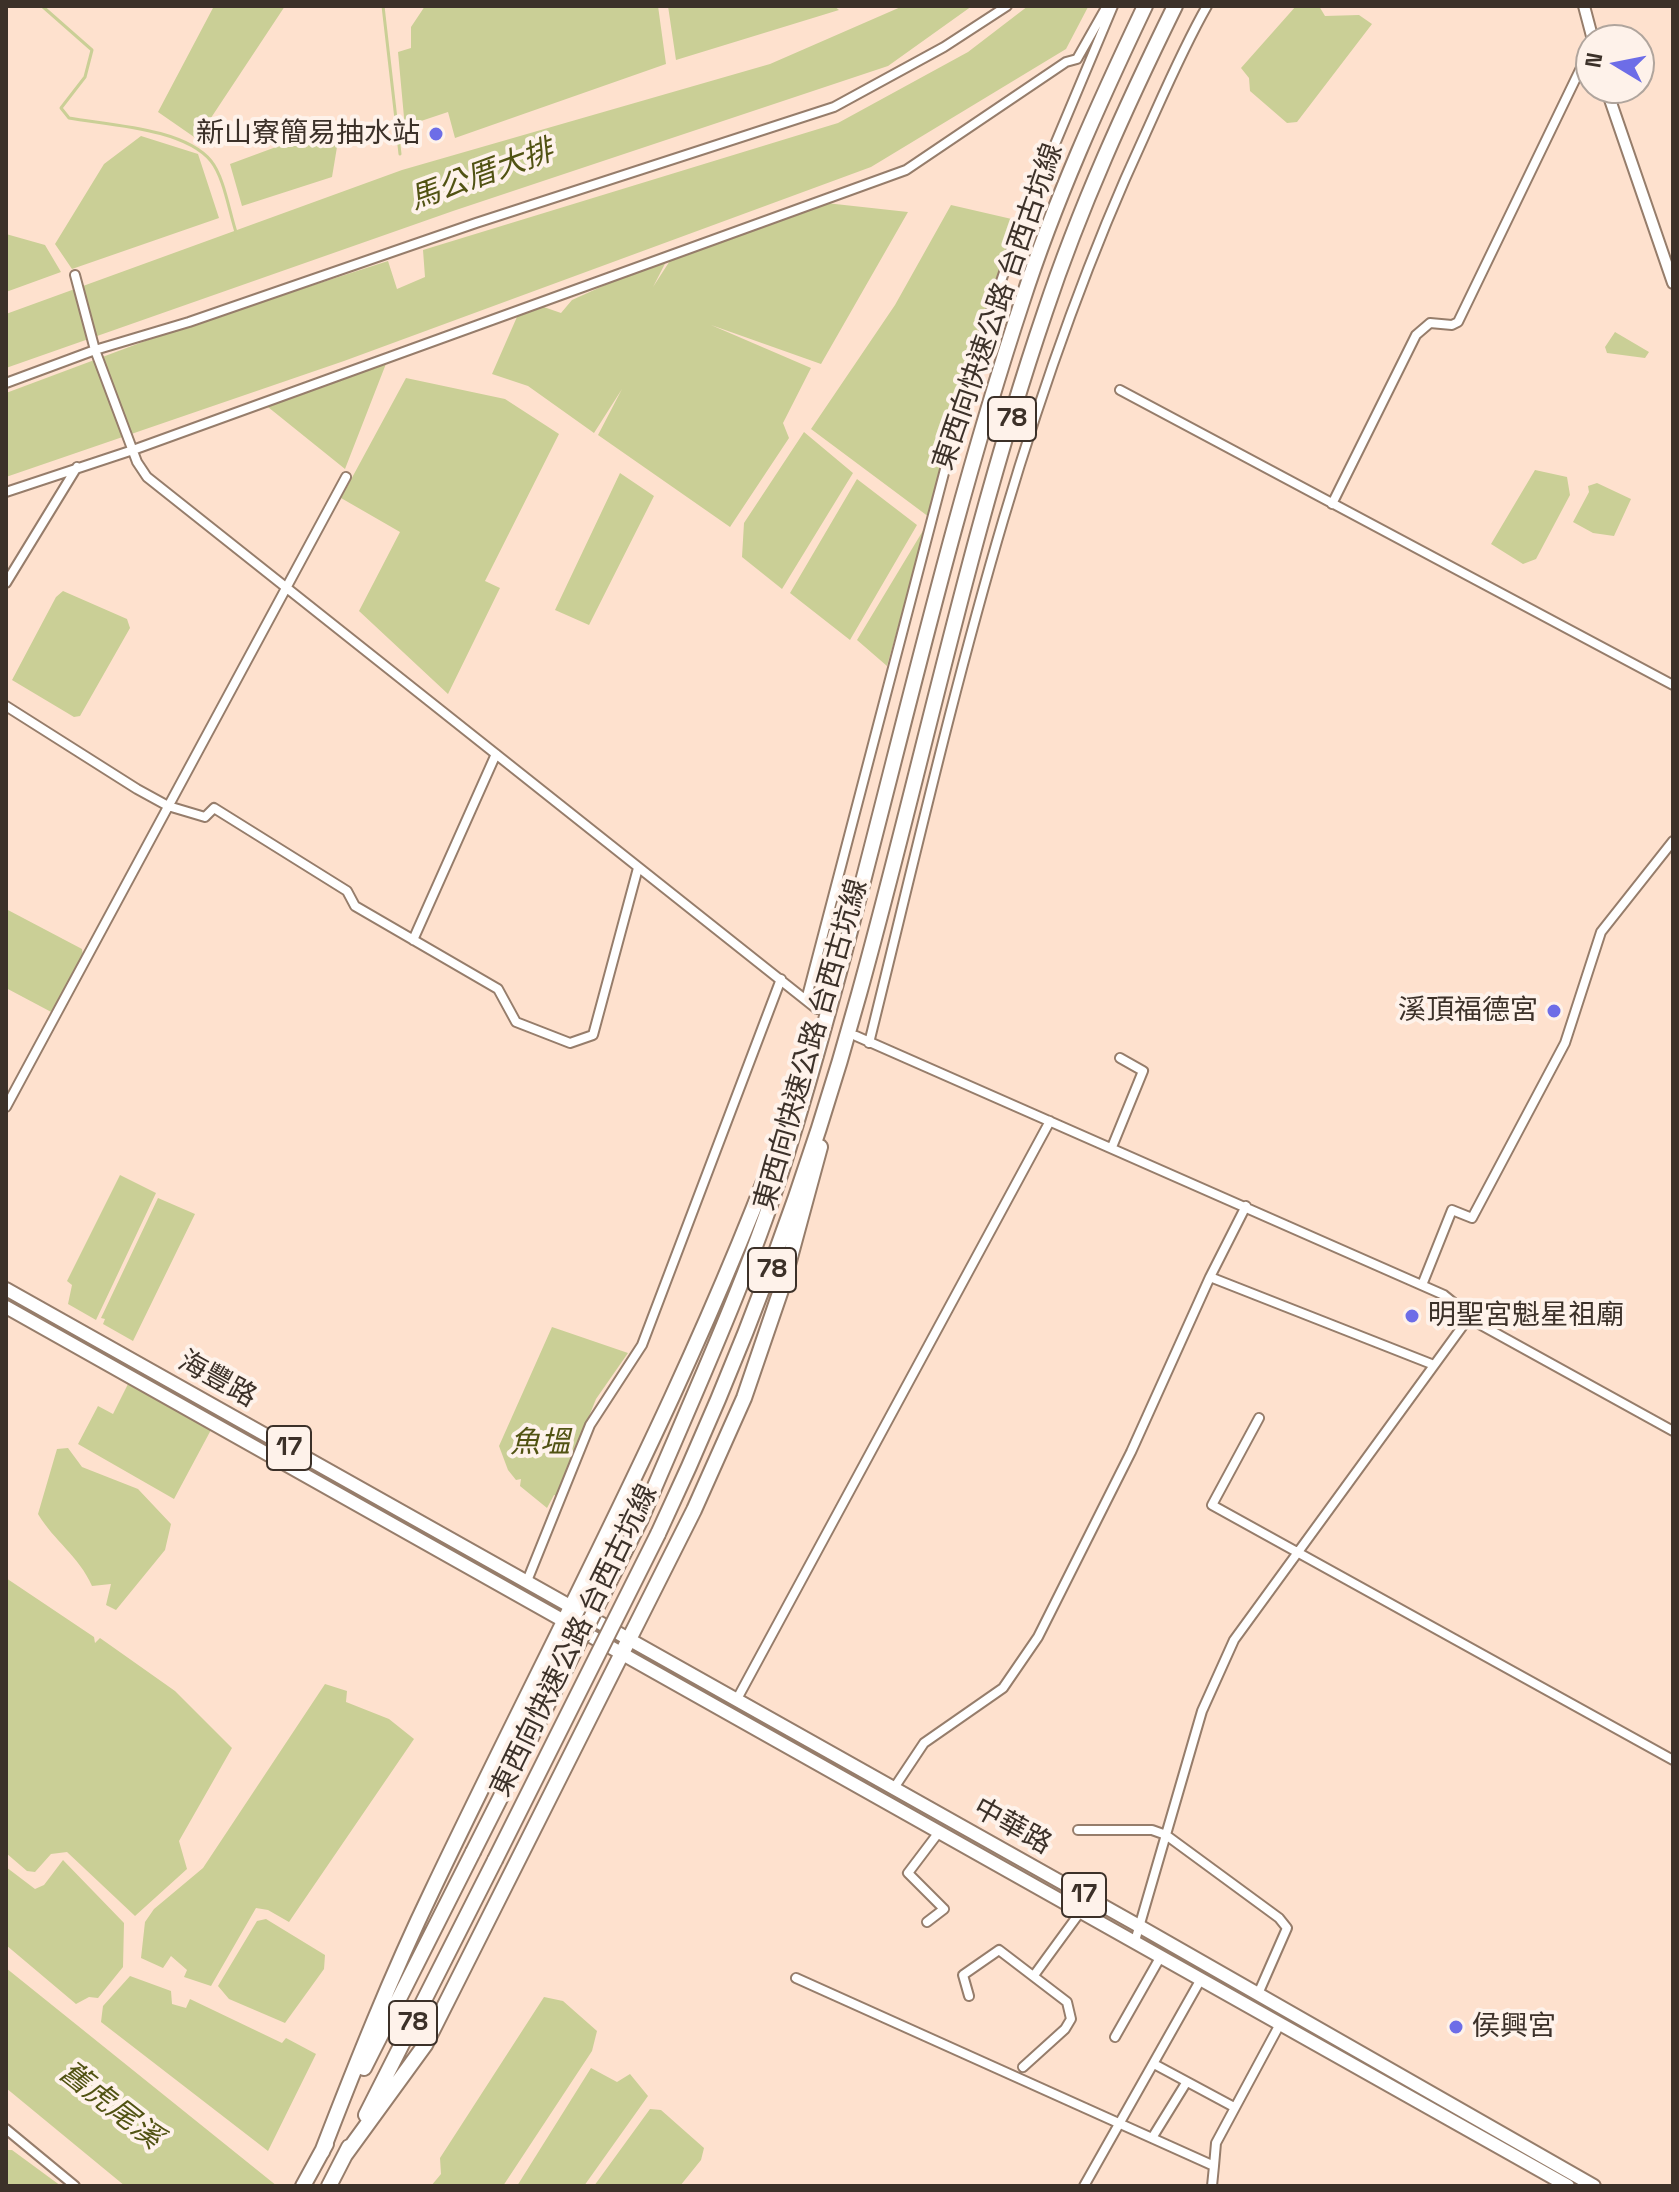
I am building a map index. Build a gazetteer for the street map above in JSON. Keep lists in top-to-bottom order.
{
  "streets": {
    "highway": ["東西向快速公路 台西古坑線", "78"],
    "main road": ["海豐路", "17", "中華路"]
  },
  "crossings": [
    ["海豐路", "中華路"]
  ],
  "water": ["馬公厝大排", "魚塭", "舊虎尾溪"],
  "places": [
    "新山寮簡易抽水站",
    "溪頂福德宮",
    "明聖宮魁星祖廟",
    "侯興宮"
  ],
  "north": "left"
}
